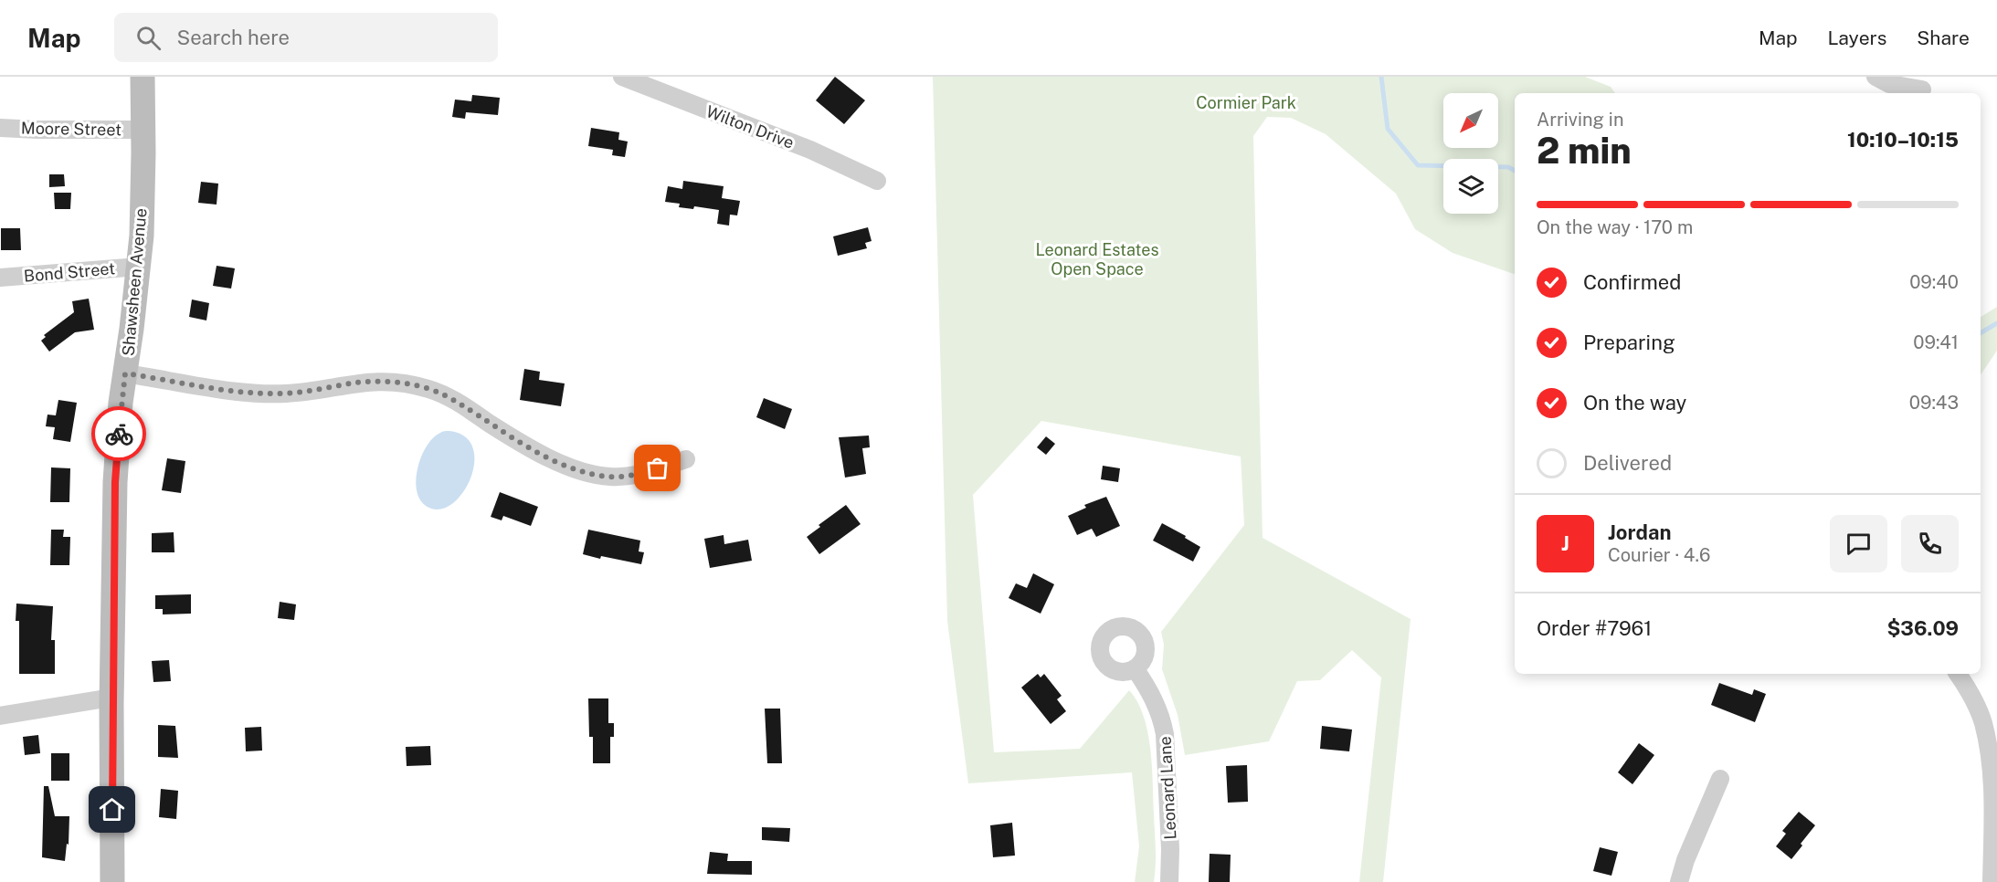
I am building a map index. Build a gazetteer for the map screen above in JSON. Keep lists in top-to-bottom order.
{
  "streets": {
    "main road": ["Shawsheen Avenue"],
    "street": [
      "Wilton Drive",
      "Moore Street",
      "Bond Street",
      "Leonard Lane"
    ]
  },
  "crossings": [
    ["Moore Street", "Shawsheen Avenue"],
    ["Bond Street", "Shawsheen Avenue"]
  ],
  "parks": ["Cormier Park", "Leonard Estates Open Space"],
  "north": "bottom left",
  "page": {
    "header": "Map",
    "search": "Search here",
    "nav": ["Map", "Layers", "Share"],
    "heading": ["2 min", "Arriving in", "10:10–10:15"],
    "panel": [
      "Jordan",
      "Courier · 4.6",
      "Order #7961",
      "$36.09"
    ],
    "bar": "On the way · 170 m",
    "list": [
      ["Confirmed", "09:40"],
      ["Preparing", "09:41"],
      ["On the way", "09:43"],
      "Delivered"
    ],
    "round": "J"
  }
}
